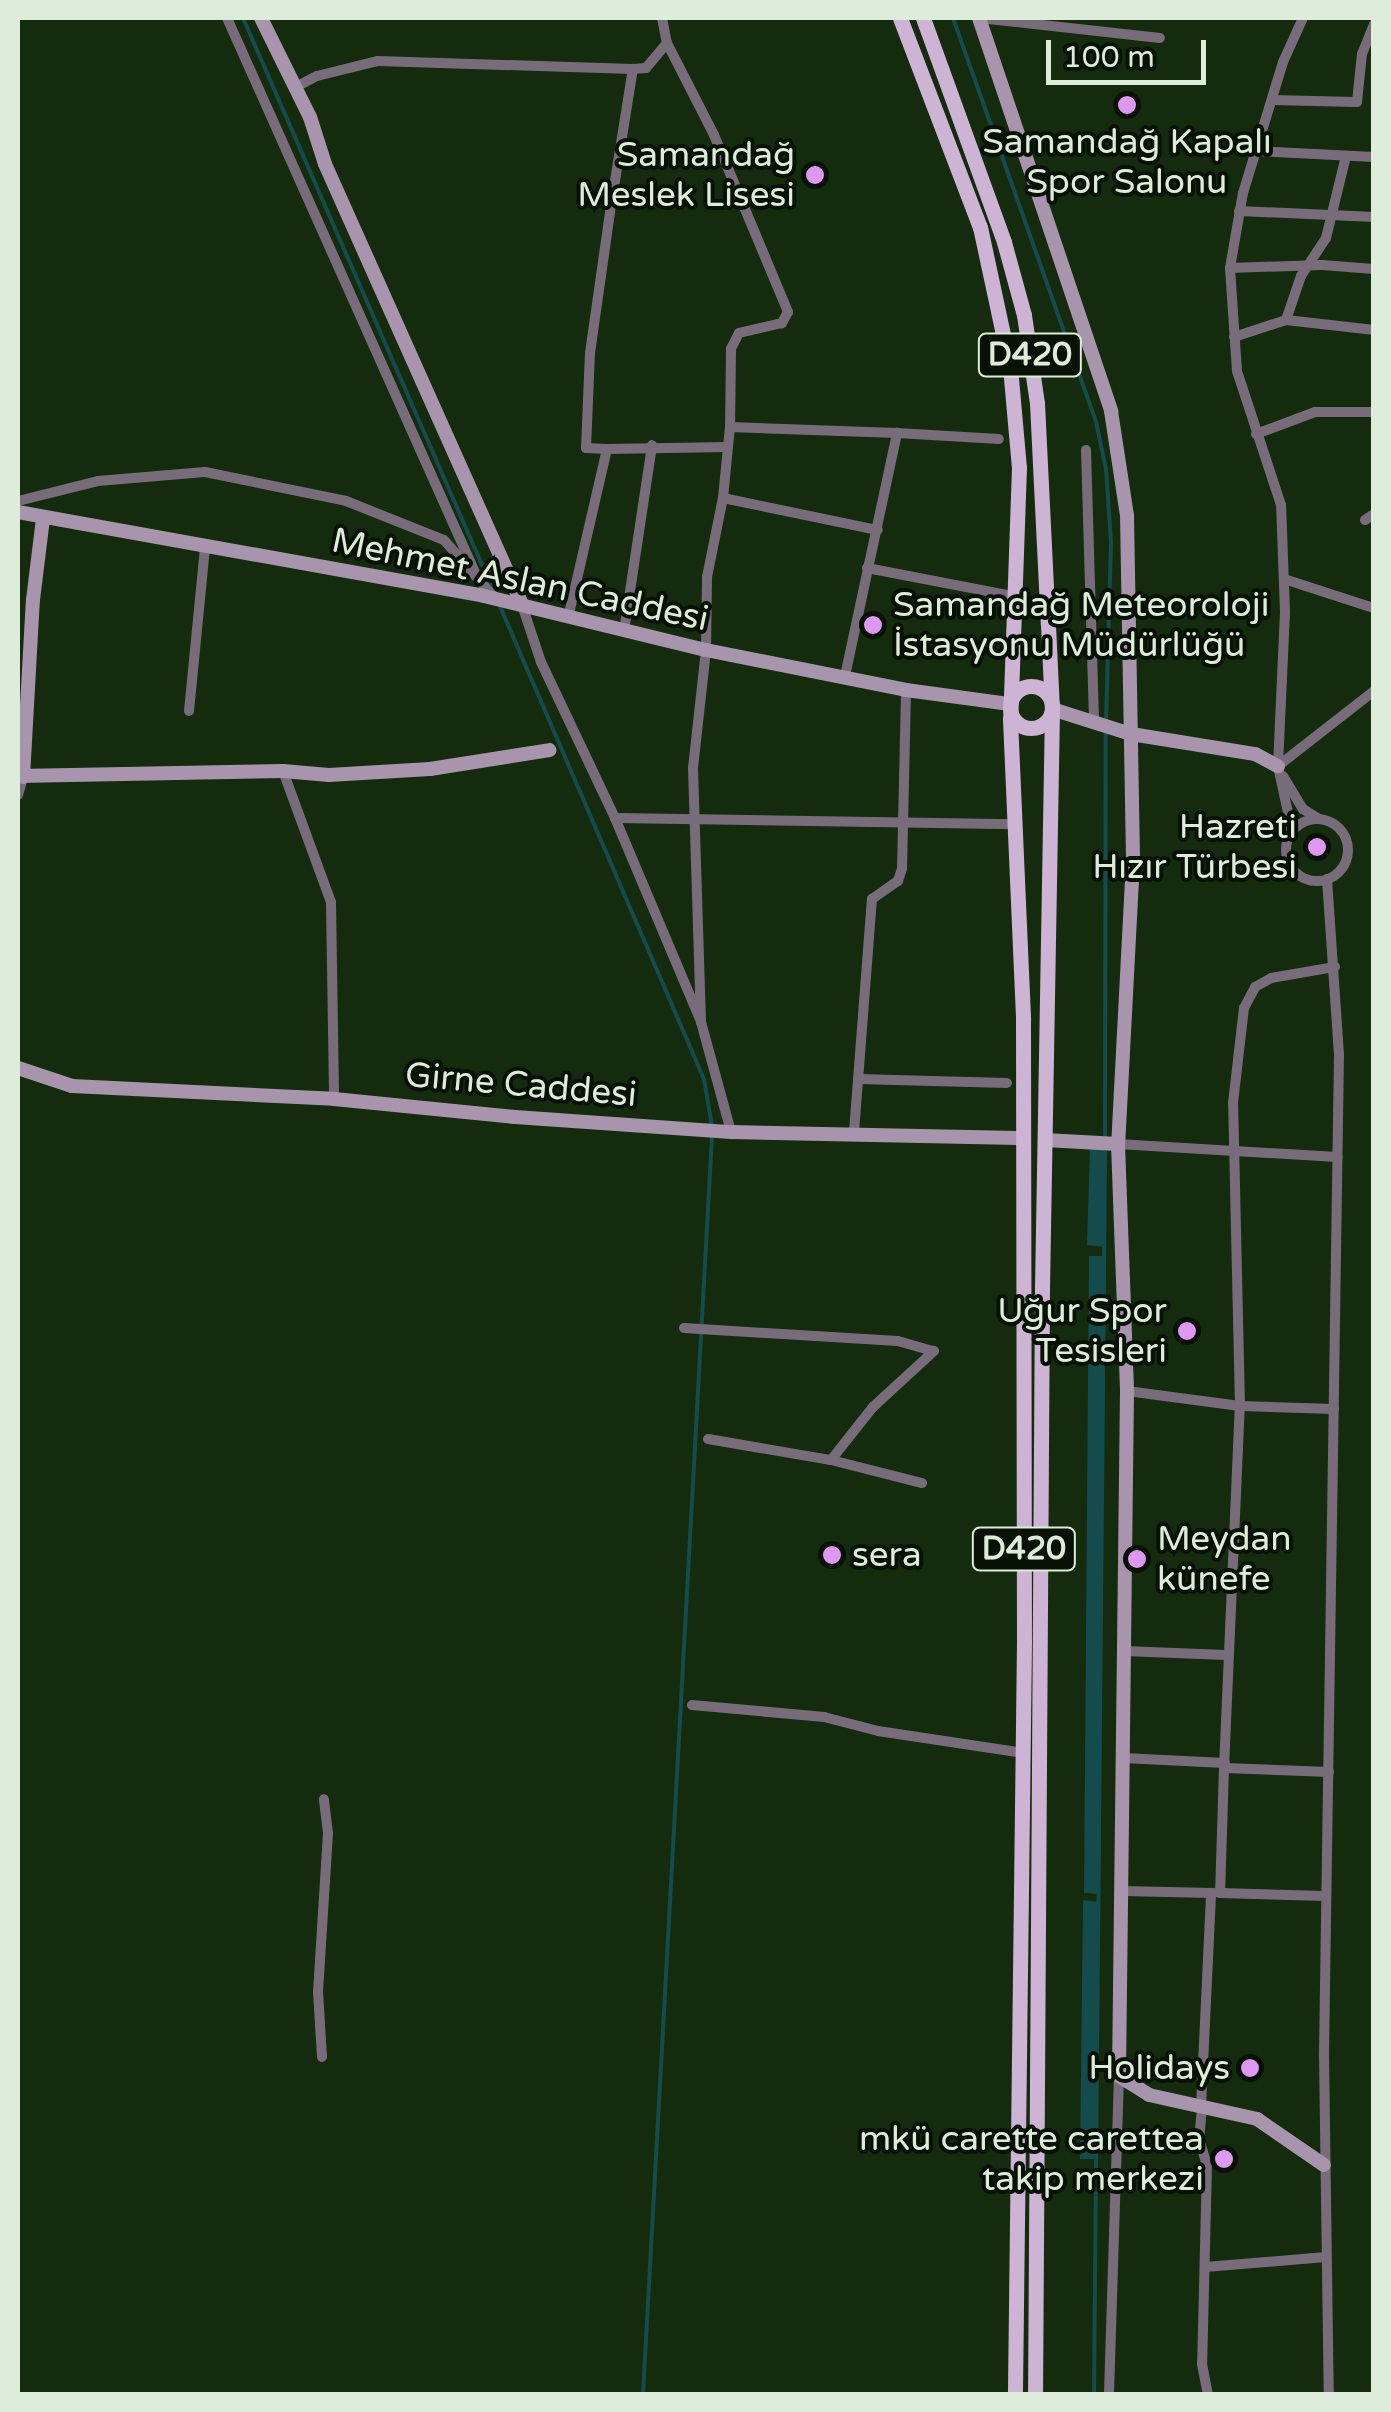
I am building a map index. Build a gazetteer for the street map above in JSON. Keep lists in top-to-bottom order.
{
  "streets": {
    "main road": ["D420"],
    "street": ["Mehmet Aslan Caddesi", "Girne Caddesi"]
  },
  "crossings": [
    ["D420", "Mehmet Aslan Caddesi"],
    ["D420", "Girne Caddesi"]
  ],
  "places": [
    "Samandağ Kapalı Spor Salonu",
    "Samandağ Meslek Lisesi",
    "Samandağ Meteoroloji İstasyonu Müdürlüğü",
    "Hazreti Hızır Türbesi",
    "Uğur Spor Tesisleri",
    "sera",
    "Meydan künefe",
    "Holidays",
    "mkü carette carettea takip merkezi"
  ],
  "scale_bar": "100 m"
}
